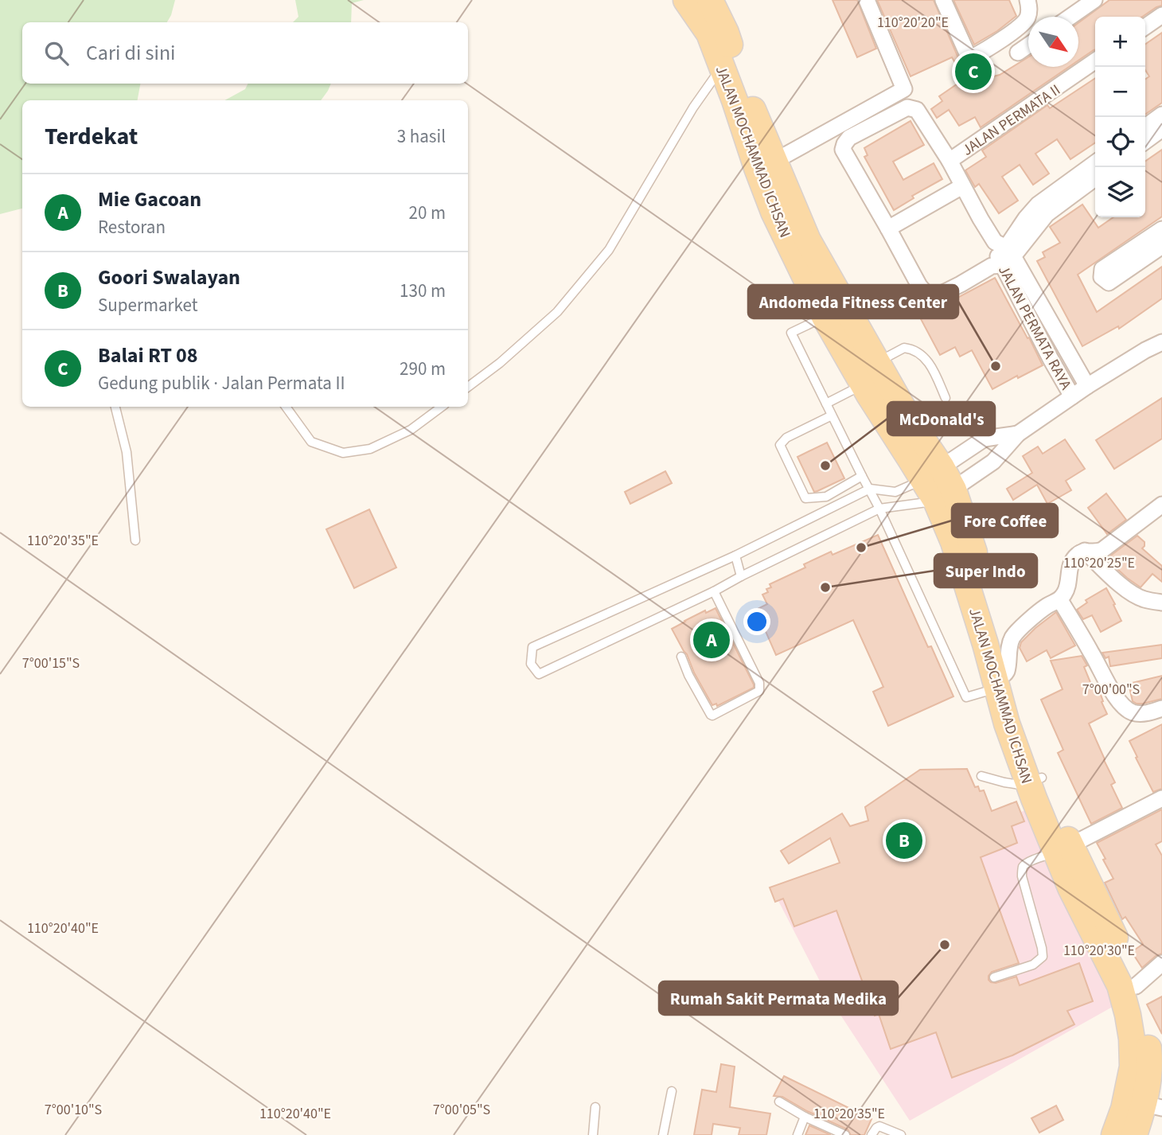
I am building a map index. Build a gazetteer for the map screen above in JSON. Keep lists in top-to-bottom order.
{
  "streets": {
    "main road": ["JALAN MOCHAMMAD ICHSAN"],
    "street": ["JALAN PERMATA II", "JALAN PERMATA RAYA"]
  },
  "crossings": [
    ["JALAN PERMATA II", "JALAN PERMATA RAYA"]
  ],
  "places": [
    "Andomeda Fitness Center",
    "McDonald's",
    "Fore Coffee",
    "Super Indo",
    "Rumah Sakit Permata Medika"
  ],
  "north": "bottom right",
  "page": {
    "map_buttons": ["+", "−"],
    "search": "Cari di sini",
    "pins": ["C", "A", "B"],
    "heading": ["Terdekat", "3 hasil"],
    "list": [
      {
        "mark": "A",
        "name": "Mie Gacoan",
        "note": "Restoran",
        "value": "20 m"
      },
      {
        "mark": "B",
        "name": "Goori Swalayan",
        "note": "Supermarket",
        "value": "130 m"
      },
      {
        "mark": "C",
        "name": "Balai RT 08",
        "note": "Gedung publik · Jalan Permata II",
        "value": "290 m"
      }
    ]
  },
  "coordinates": [
    "110°20'20\"E",
    "110°20'35\"E",
    "110°20'25\"E",
    "7°00'15\"S",
    "7°00'00\"S",
    "110°20'40\"E",
    "110°20'30\"E",
    "7°00'10\"S",
    "7°00'05\"S"
  ]
}
